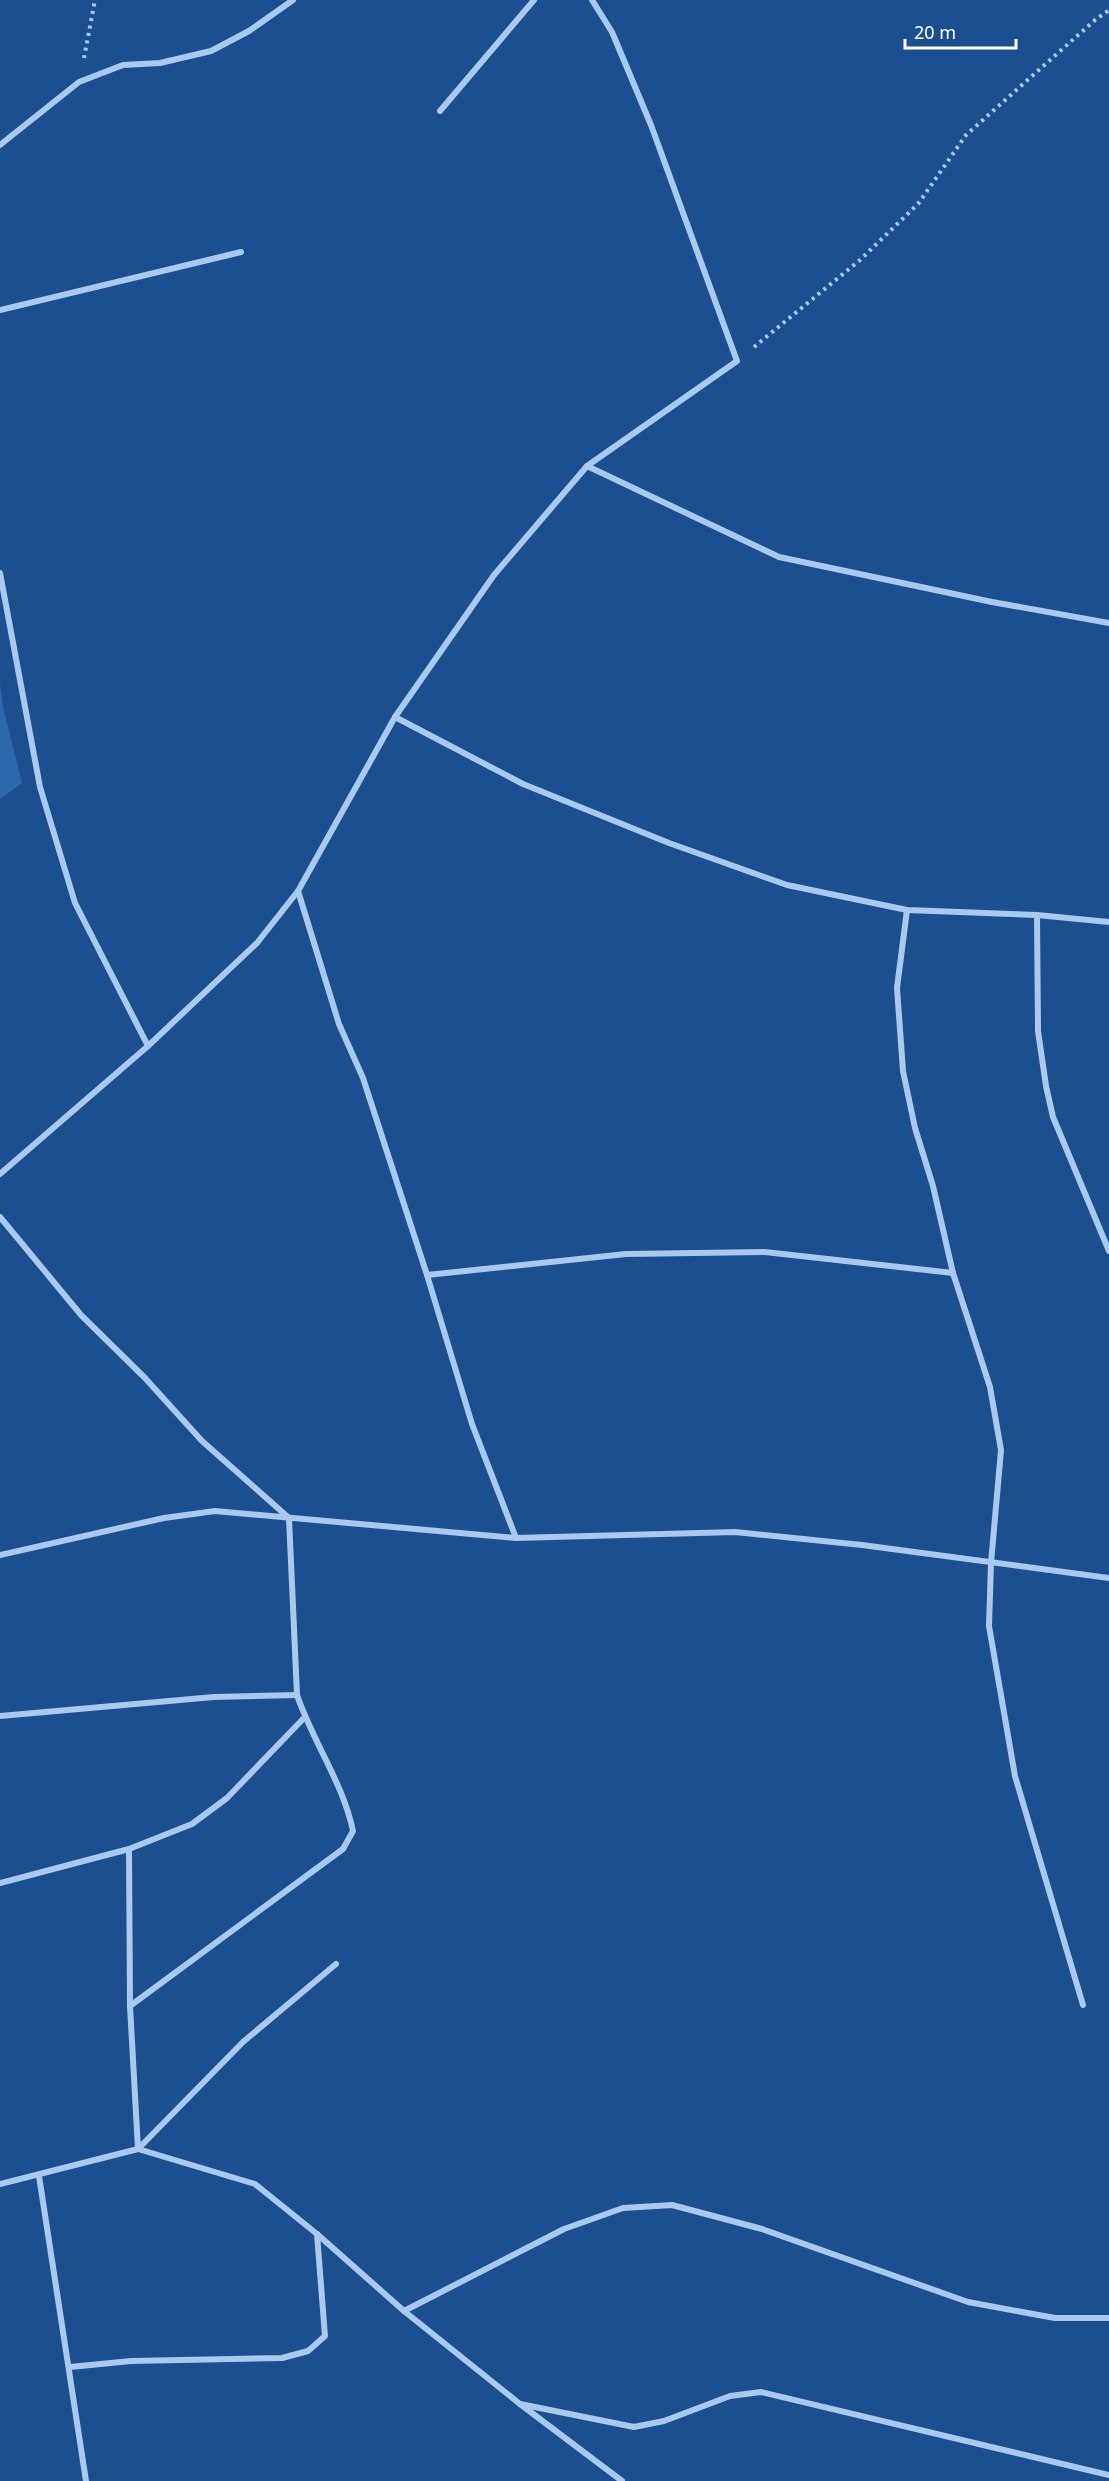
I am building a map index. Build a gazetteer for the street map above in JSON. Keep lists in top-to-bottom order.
{
  "scale_bar": "20 m"
}
